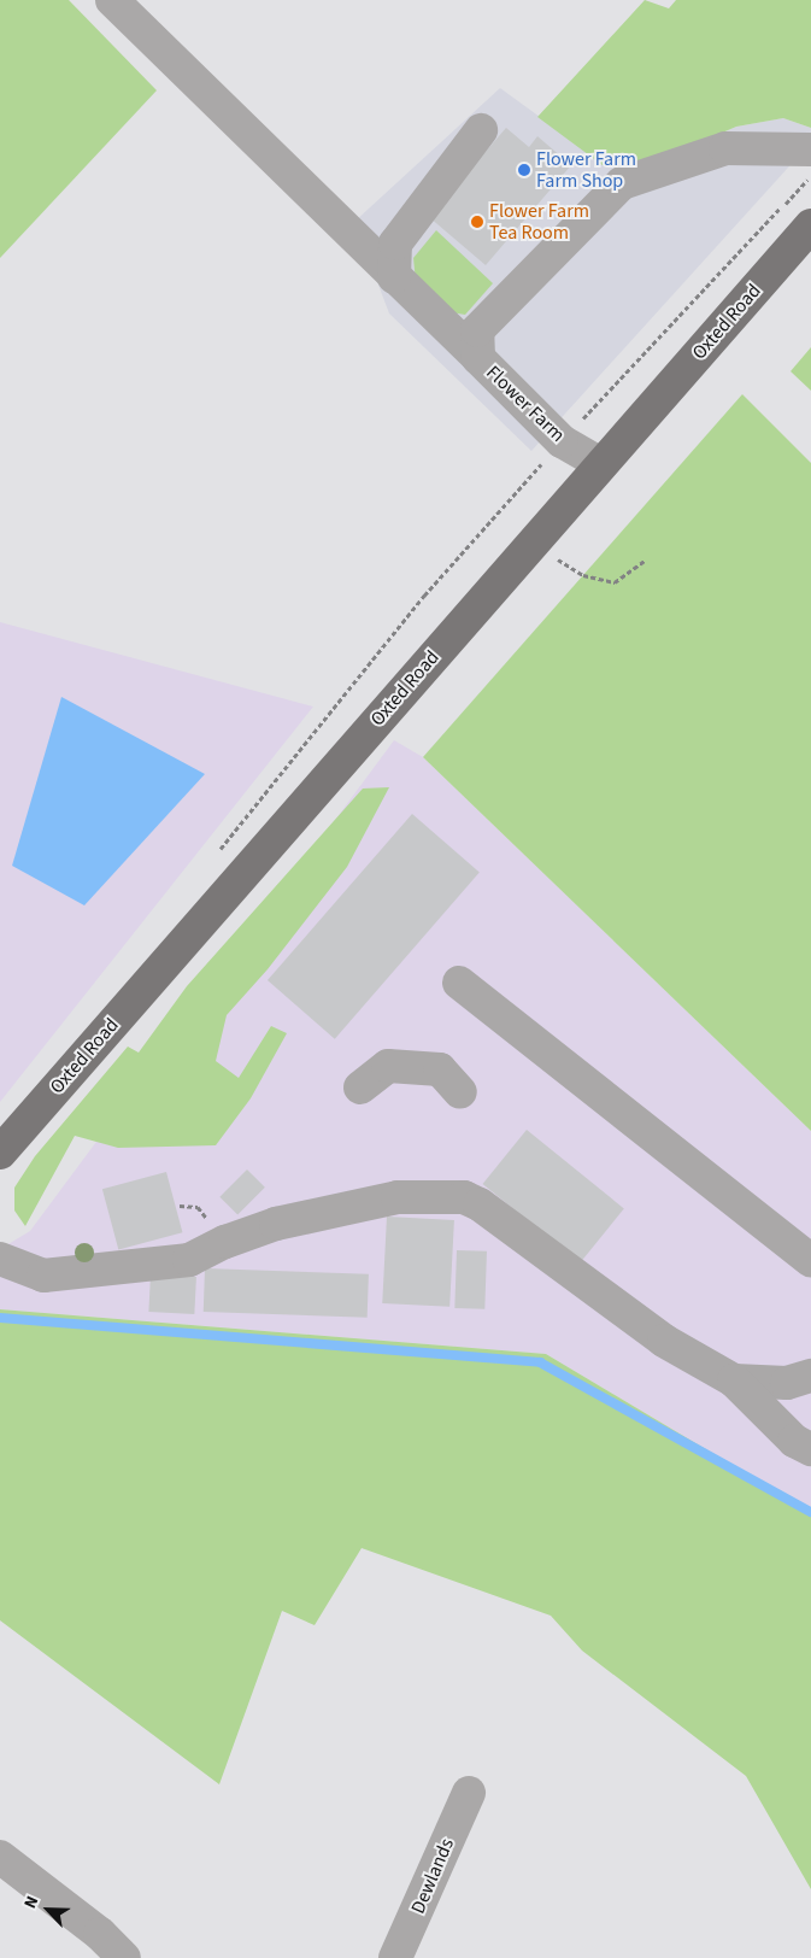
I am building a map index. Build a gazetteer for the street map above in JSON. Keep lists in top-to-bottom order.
{
  "streets": {
    "main road": ["Oxted Road"],
    "street": ["Flower Farm", "Dewlands"]
  },
  "crossings": [
    ["Oxted Road", "Flower Farm"]
  ],
  "places": ["Flower Farm Farm Shop", "Flower Farm Tea Room"],
  "north": "top left"
}
